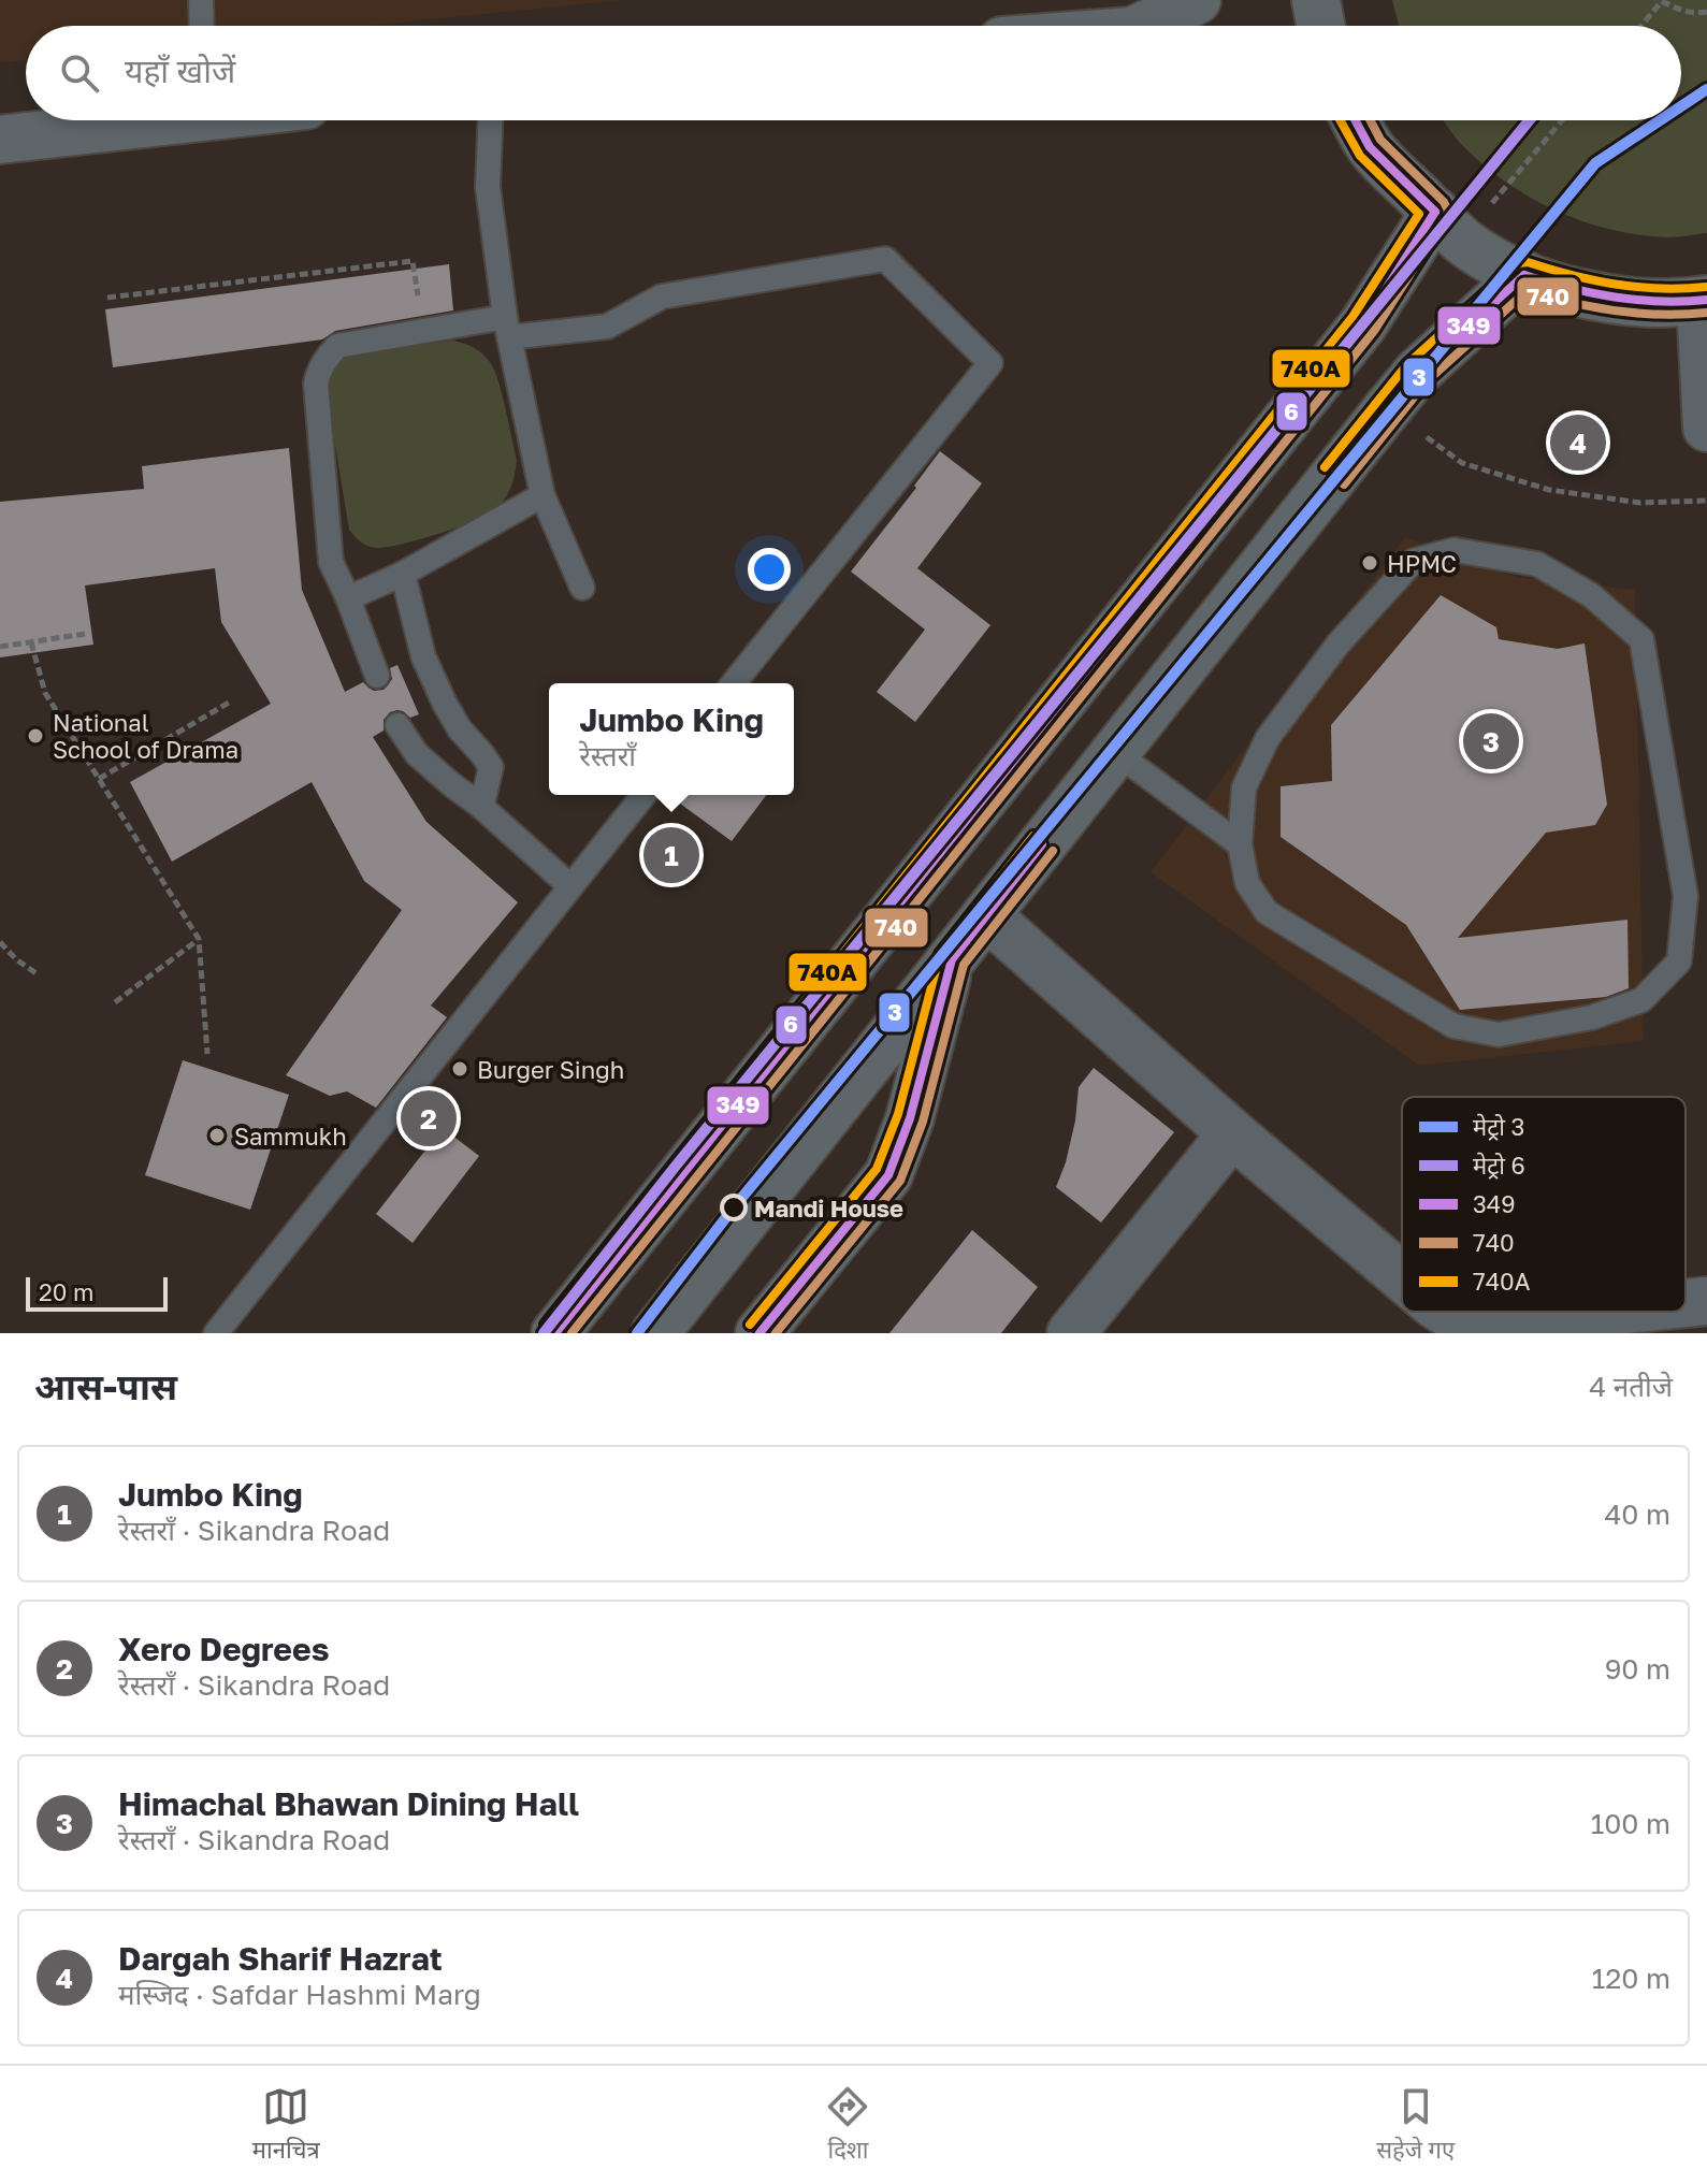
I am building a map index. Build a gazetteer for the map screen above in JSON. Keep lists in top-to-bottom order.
{
  "places": [
    "HPMC",
    "National School of Drama",
    "Burger Singh",
    "Sammukh",
    "Mandi House"
  ],
  "lines": [
    "metro line 3",
    "metro line 6",
    "transit line 349",
    "transit line 740",
    "transit line 740A"
  ],
  "legend": [
    "मेट्रो 3",
    "मेट्रो 6",
    "349",
    "740",
    "740A"
  ],
  "scale_bar": "20 m",
  "page": {
    "search": "यहाँ खोजें",
    "pins": [
      "4",
      "3",
      "1",
      "2"
    ],
    "popup": ["Jumbo King", "रेस्तराँ"],
    "scale": "20 m",
    "heading": ["आस-पास", "4 नतीजे"],
    "list": [
      {
        "mark": "1",
        "name": "Jumbo King",
        "note": "रेस्तराँ · Sikandra Road",
        "value": "40 m"
      },
      {
        "mark": "2",
        "name": "Xero Degrees",
        "note": "रेस्तराँ · Sikandra Road",
        "value": "90 m"
      },
      {
        "mark": "3",
        "name": "Himachal Bhawan Dining Hall",
        "note": "रेस्तराँ · Sikandra Road",
        "value": "100 m"
      },
      {
        "mark": "4",
        "name": "Dargah Sharif Hazrat",
        "note": "मस्जिद · Safdar Hashmi Marg",
        "value": "120 m"
      }
    ],
    "nav": ["मानचित्र", "दिशा", "सहेजे गए"]
  }
}
